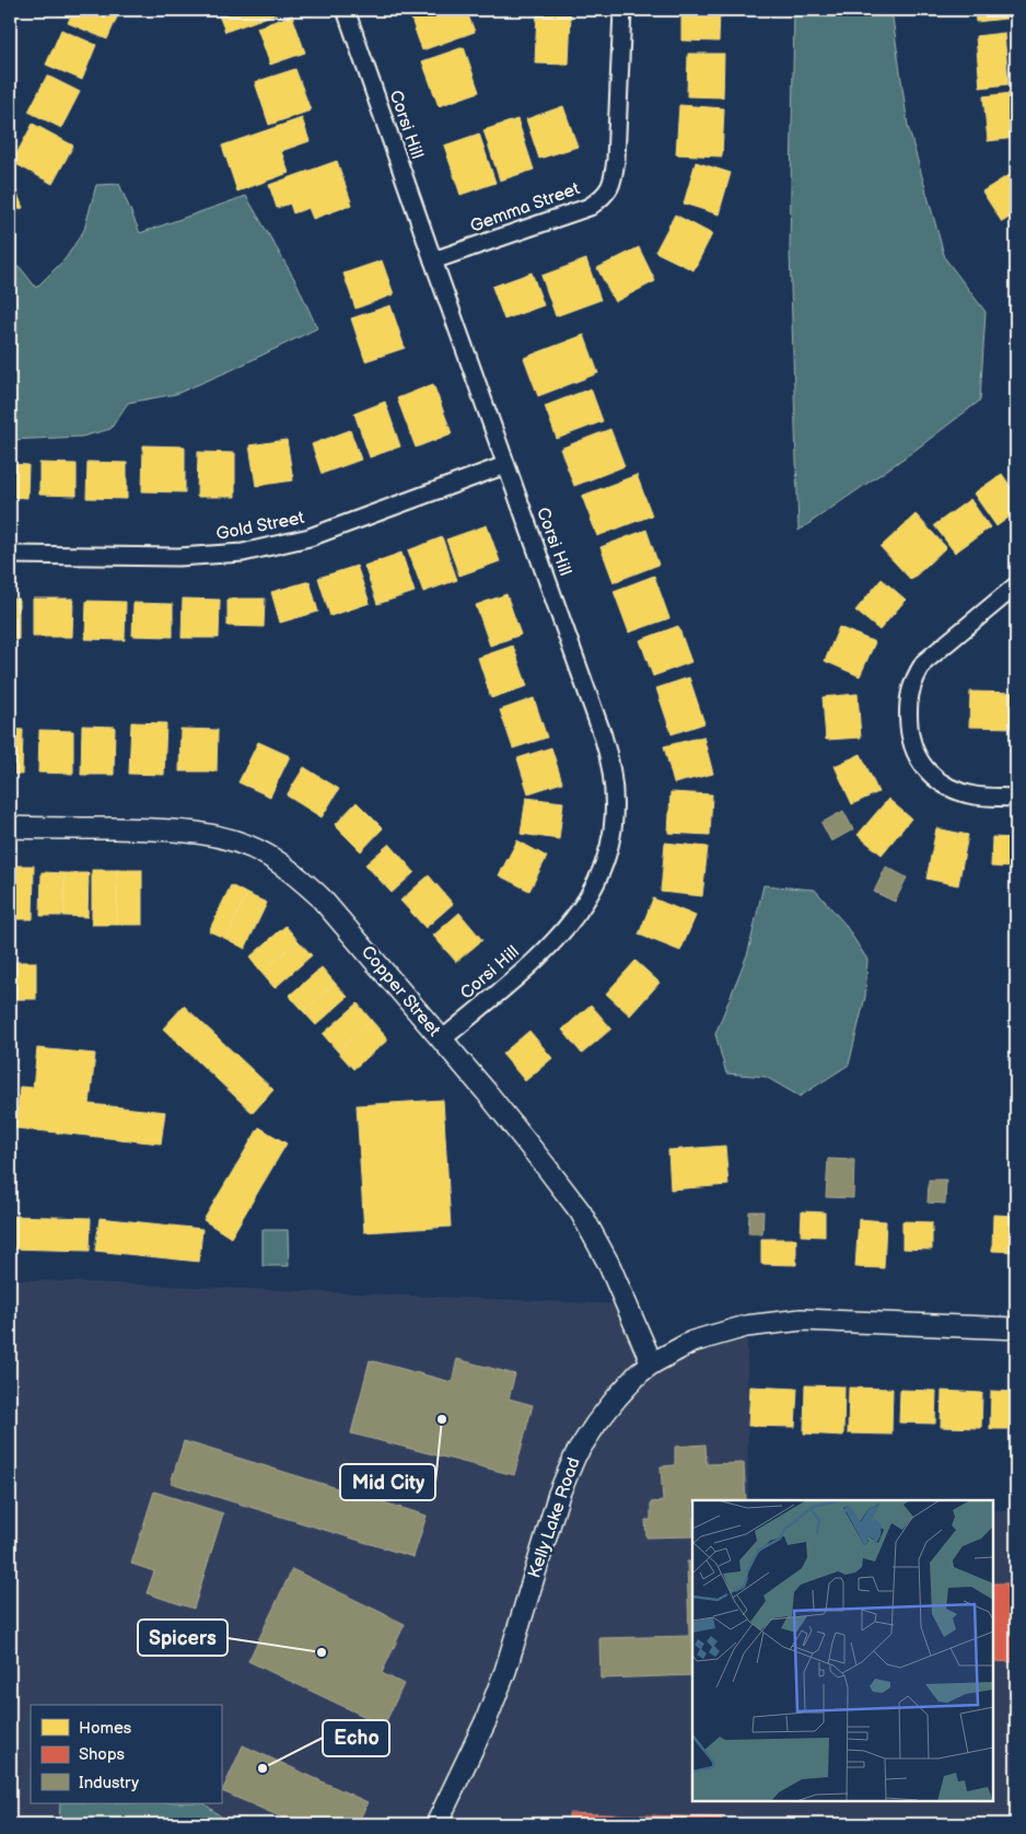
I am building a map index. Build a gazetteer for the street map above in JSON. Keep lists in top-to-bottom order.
{
  "streets": {
    "street": [
      "Corsi Hill",
      "Gemma Street",
      "Gold Street",
      "Copper Street",
      "Kelly Lake Road"
    ]
  },
  "crossings": [
    ["Corsi Hill", "Gemma Street"],
    ["Corsi Hill", "Gold Street"],
    ["Corsi Hill", "Copper Street"],
    ["Copper Street", "Kelly Lake Road"]
  ],
  "places": ["Mid City", "Spicers", "Echo"],
  "legend": ["Homes", "Shops", "Industry"]
}
